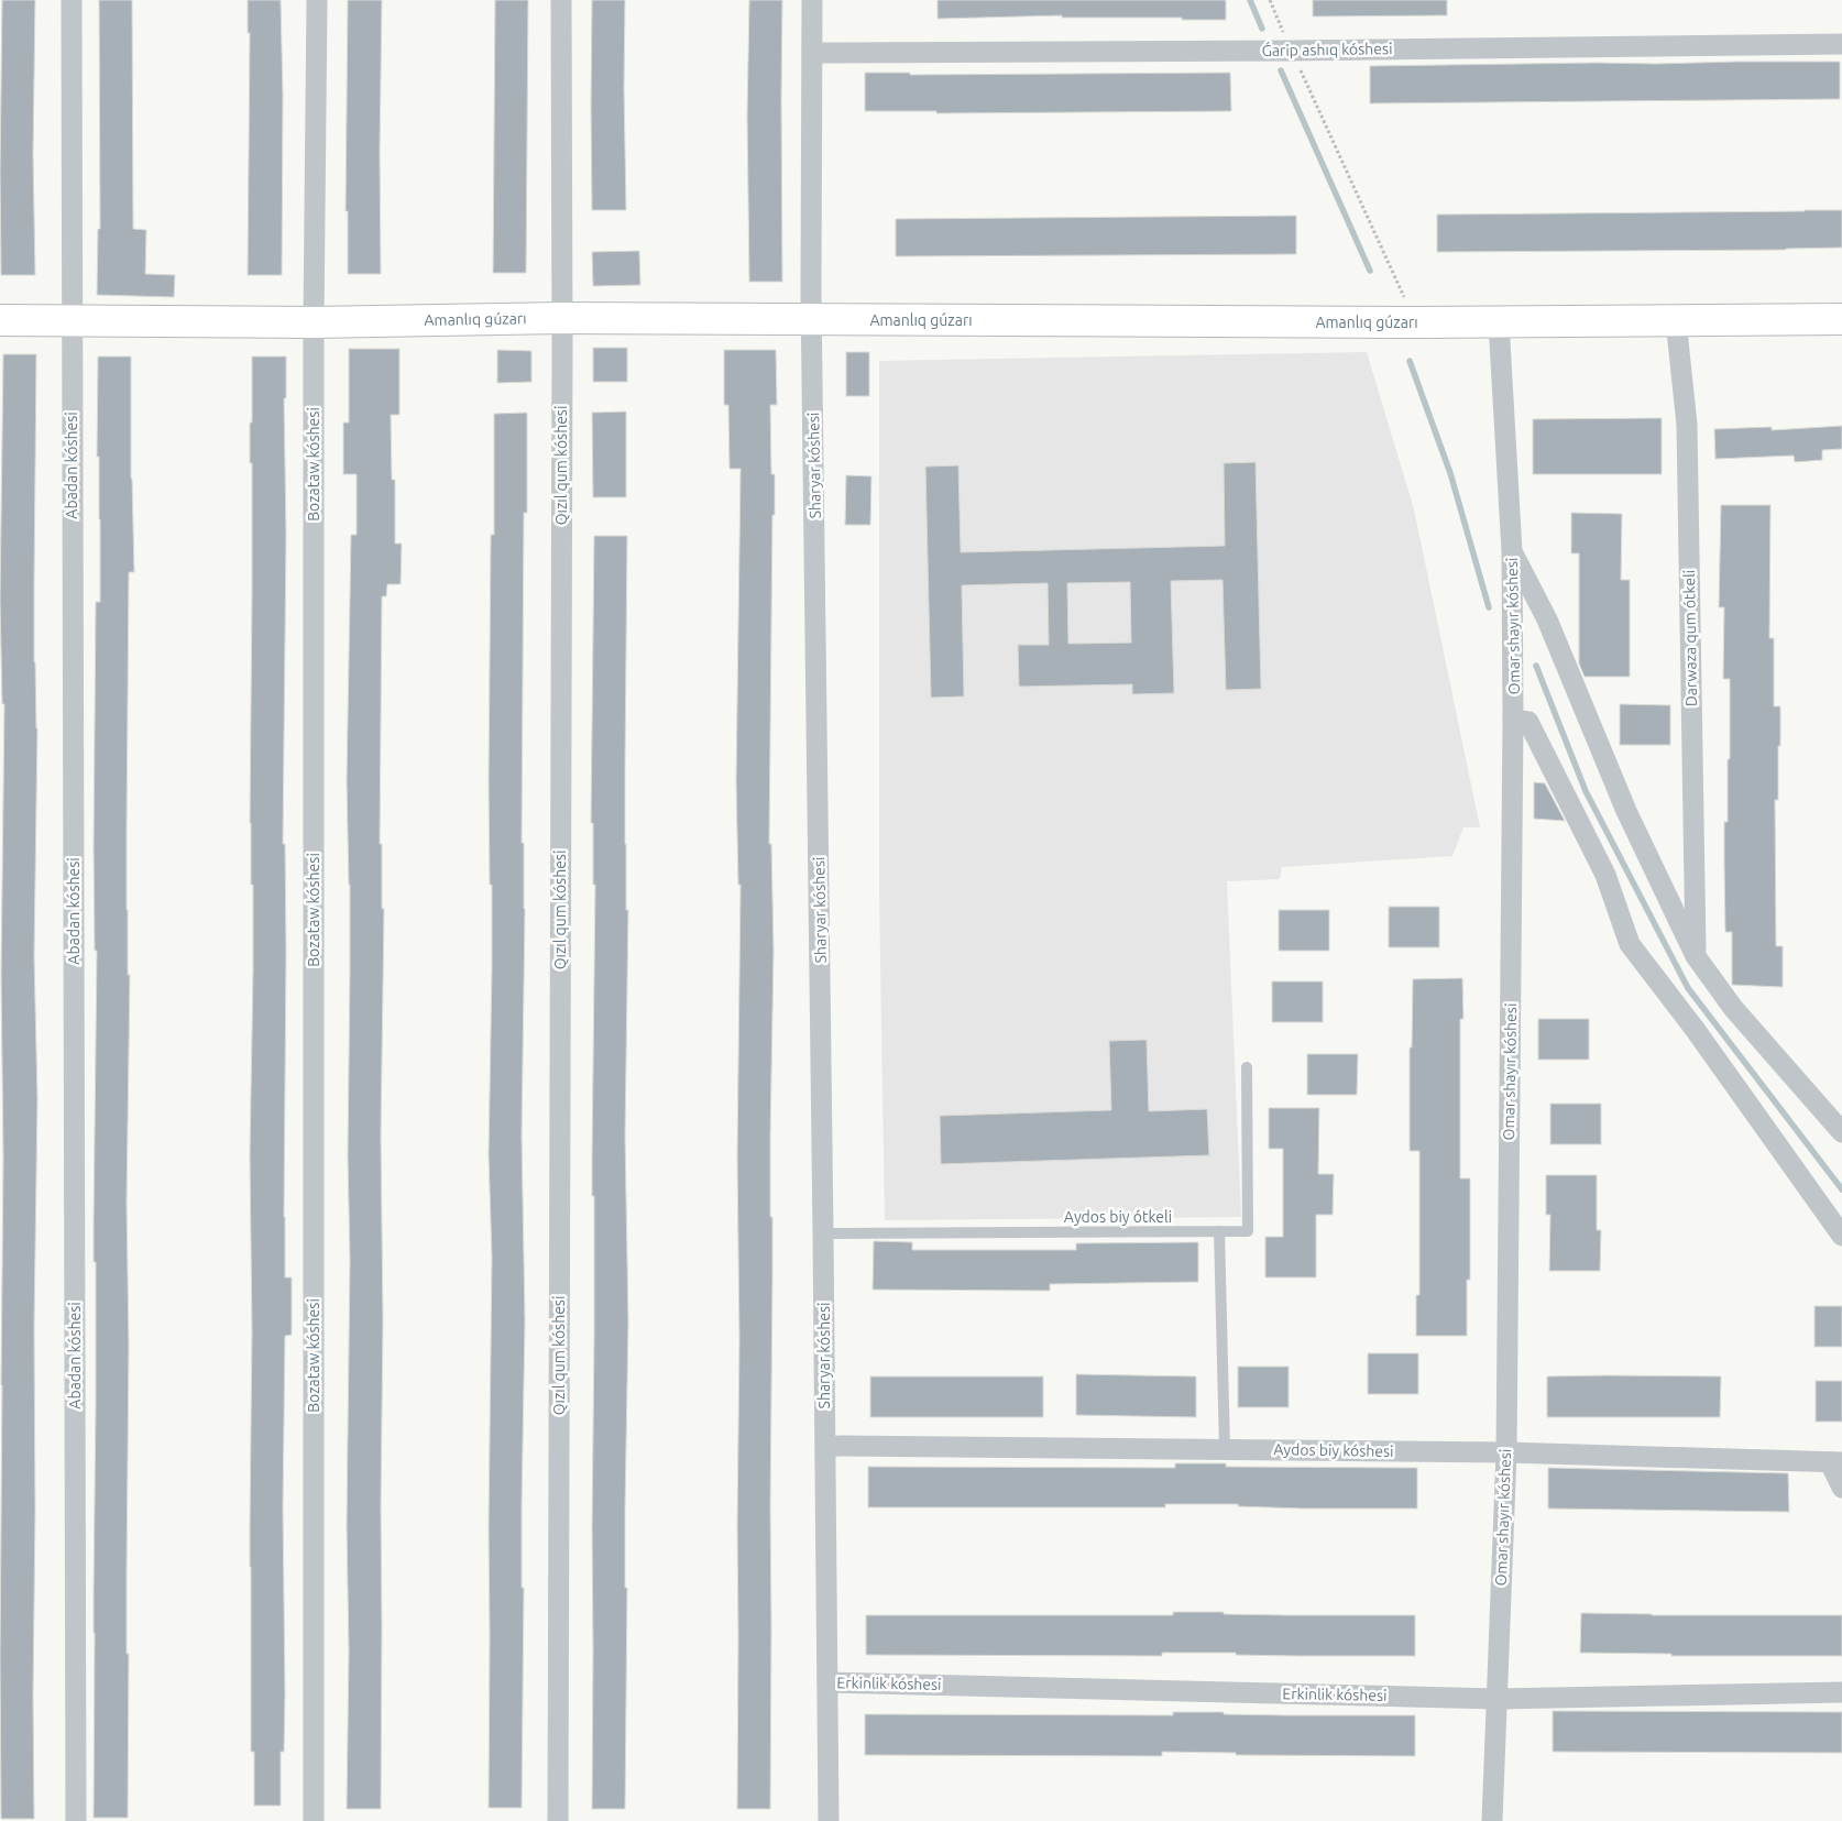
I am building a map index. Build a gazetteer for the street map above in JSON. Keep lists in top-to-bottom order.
{
  "streets": {
    "street": [
      "Ǵarip ashıq kóshesi",
      "Amanlıq gúzarı",
      "Bozataw kóshesi",
      "Abadan kóshesi",
      "Qızıl qum kóshesi",
      "Sharyar kóshesi",
      "Omar shayır kóshesi",
      "Darwaza qum ótkeli",
      "Aydos biy kóshesi",
      "Erkinlik kóshesi"
    ],
    "lane": ["Aydos biy ótkeli"]
  },
  "crossings": [
    ["Ǵarip ashıq kóshesi", "Sharyar kóshesi"],
    ["Amanlıq gúzarı", "Bozataw kóshesi"],
    ["Amanlıq gúzarı", "Abadan kóshesi"],
    ["Amanlıq gúzarı", "Qızıl qum kóshesi"],
    ["Amanlıq gúzarı", "Sharyar kóshesi"],
    ["Amanlıq gúzarı", "Omar shayır kóshesi"],
    ["Amanlıq gúzarı", "Darwaza qum ótkeli"],
    ["Sharyar kóshesi", "Aydos biy ótkeli"],
    ["Sharyar kóshesi", "Aydos biy kóshesi"],
    ["Sharyar kóshesi", "Erkinlik kóshesi"],
    ["Omar shayır kóshesi", "Aydos biy kóshesi"],
    ["Omar shayır kóshesi", "Erkinlik kóshesi"]
  ]
}
